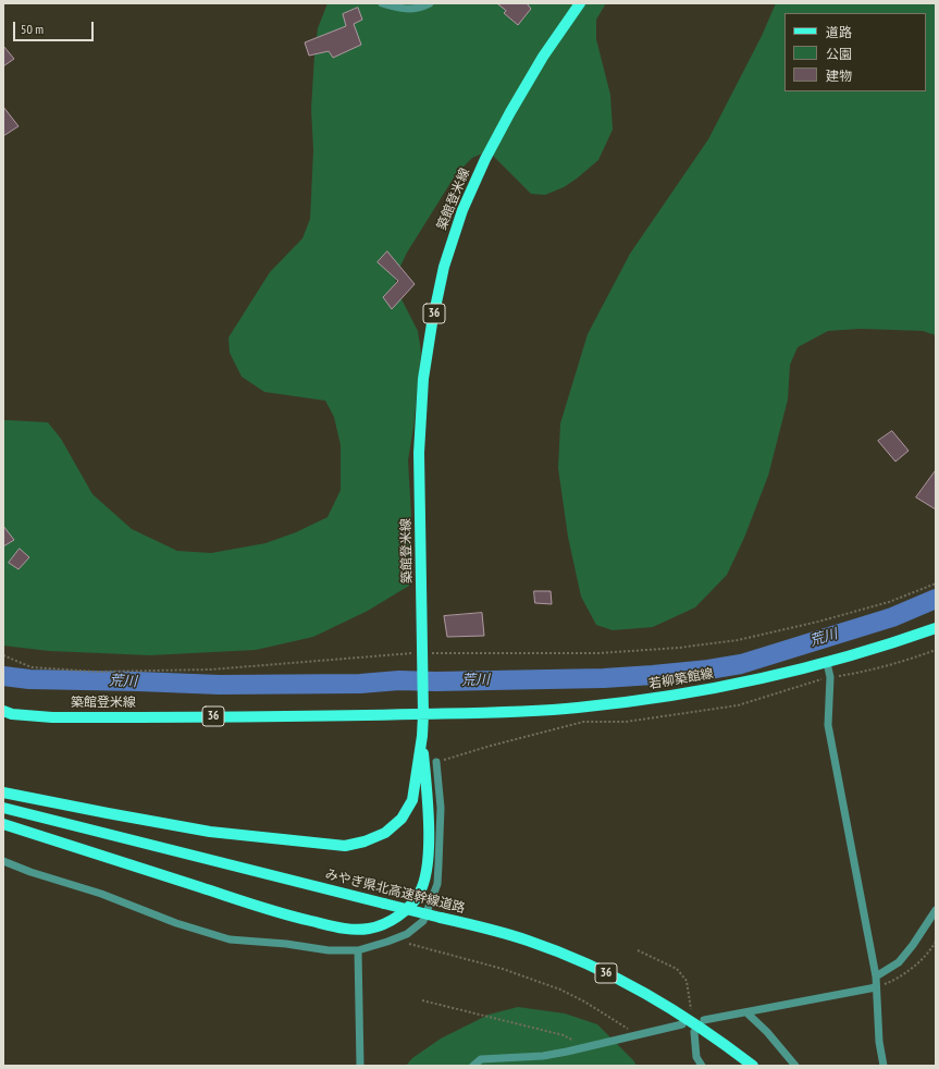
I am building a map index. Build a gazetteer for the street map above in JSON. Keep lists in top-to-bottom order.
{
  "streets": {
    "main road": [
      "築館登米線",
      "36",
      "若柳築館線",
      "みやぎ県北高速幹線道路"
    ]
  },
  "crossings": [
    ["築館登米線", "若柳築館線"]
  ],
  "water": ["荒川"],
  "legend": ["道路", "公園", "建物"],
  "scale_bar": "50 m"
}
